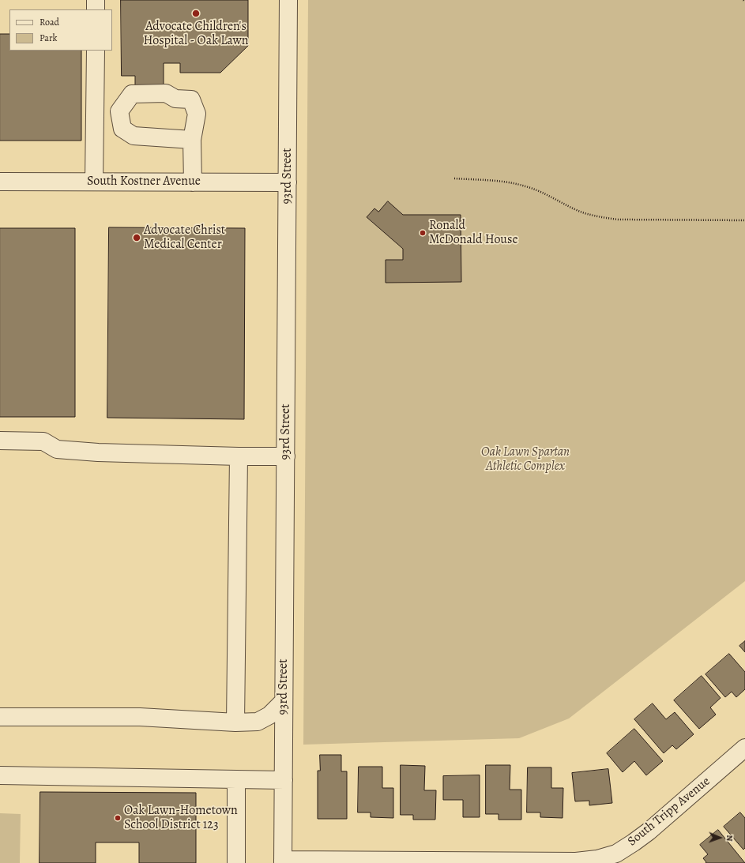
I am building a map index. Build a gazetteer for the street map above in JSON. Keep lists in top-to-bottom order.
{
  "streets": {
    "street": ["93rd Street", "South Kostner Avenue", "South Tripp Avenue"]
  },
  "crossings": [
    ["93rd Street", "South Kostner Avenue"],
    ["93rd Street", "South Tripp Avenue"]
  ],
  "parks": ["Oak Lawn Spartan Athletic Complex"],
  "places": [
    "Advocate Children's Hospital - Oak Lawn",
    "Ronald McDonald House",
    "Advocate Christ Medical Center",
    "Oak Lawn-Hometown School District 123"
  ],
  "legend": ["Road", "Park"],
  "north": "right"
}
